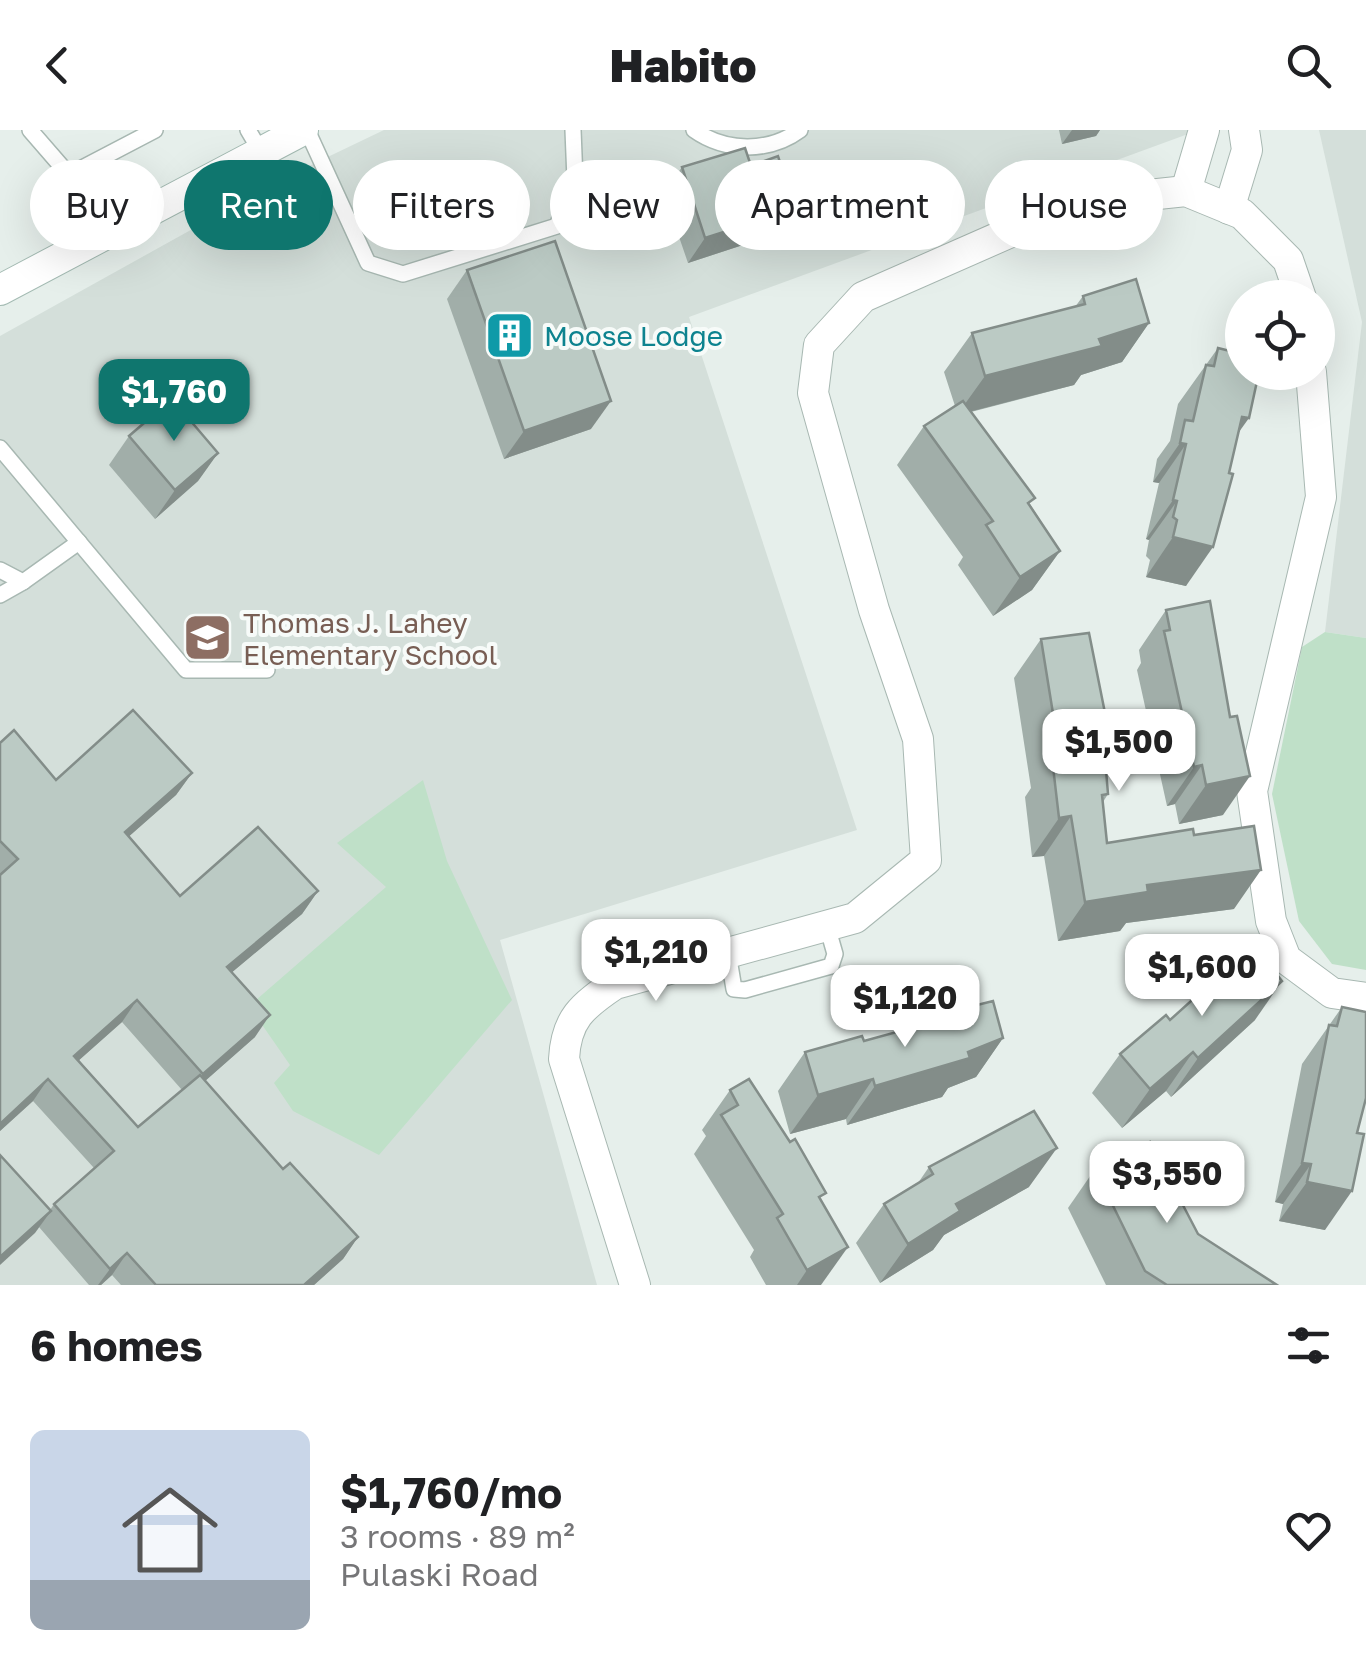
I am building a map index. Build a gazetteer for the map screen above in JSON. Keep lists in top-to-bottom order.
{
  "places": {
    "building": ["Moose Lodge"],
    "school or university": ["Thomas J. Lahey Elementary School"]
  },
  "page": {
    "header": "Habito",
    "chip": [
      "Buy",
      "Rent",
      "Filters",
      "New",
      "Apartment",
      "House"
    ],
    "price": [
      "$1,760",
      "$1,500",
      "$1,210",
      "$1,600",
      "$1,120",
      "$3,550"
    ],
    "heading": "6 homes",
    "list": [
      {
        "name": "$1,760/mo",
        "note": "3 rooms · 89 m² · Pulaski Road"
      }
    ]
  }
}
